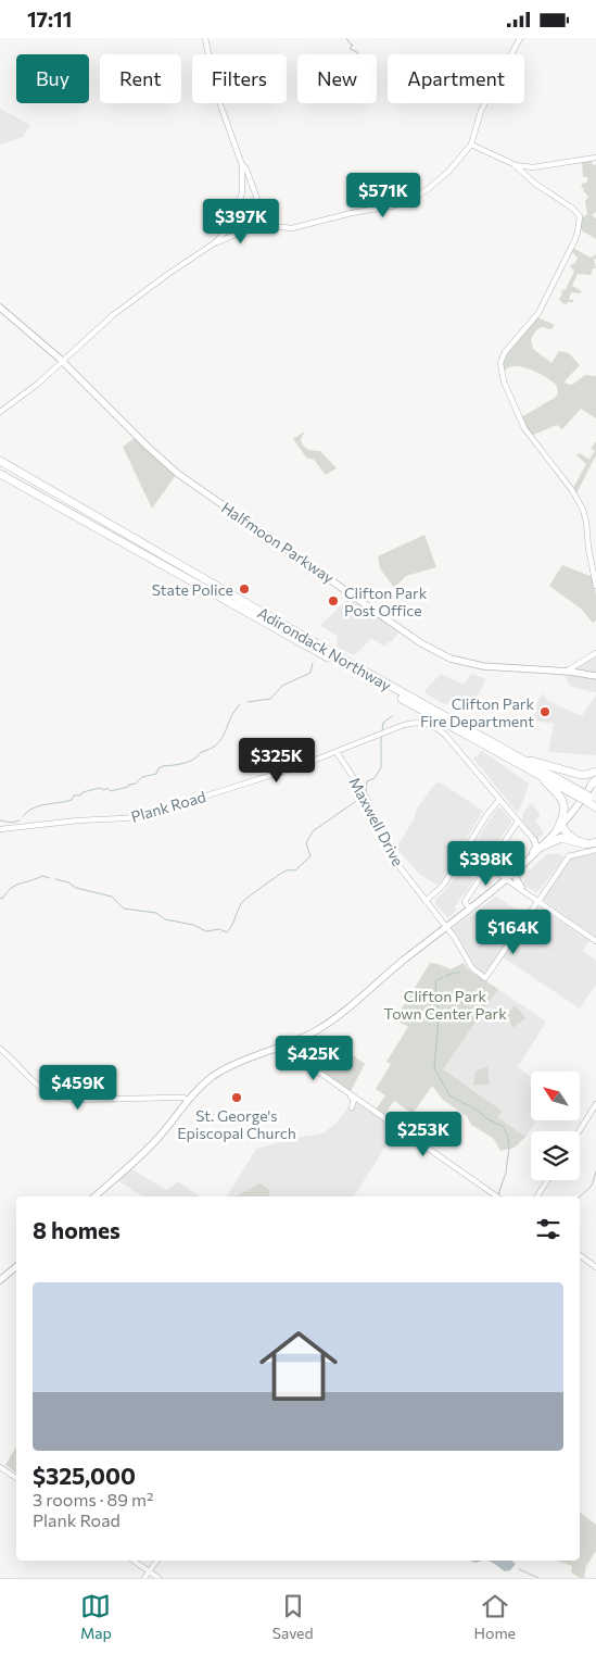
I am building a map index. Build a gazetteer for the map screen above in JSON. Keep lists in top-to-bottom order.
{
  "streets": {
    "highway": ["Adirondack Northway"],
    "main road": ["Halfmoon Parkway"],
    "street": ["Plank Road", "Maxwell Drive"]
  },
  "crossings": [
    ["Plank Road", "Maxwell Drive"]
  ],
  "parks": ["Clifton Park Town Center Park"],
  "places": [
    "State Police",
    "Clifton Park Post Office",
    "Clifton Park Fire Department",
    "St. George's Episcopal Church"
  ],
  "north": "top left",
  "page": {
    "status": "17:11",
    "chip": [
      "Buy",
      "Rent",
      "Filters",
      "New",
      "Apartment"
    ],
    "price": [
      "$571K",
      "$397K",
      "$325K",
      "$398K",
      "$164K",
      "$425K",
      "$459K",
      "$253K"
    ],
    "heading": "8 homes",
    "list": [
      {
        "name": "$325,000",
        "note": "3 rooms · 89 m² · Plank Road"
      }
    ],
    "tabs": ["Map", "Saved", "Home"]
  }
}
